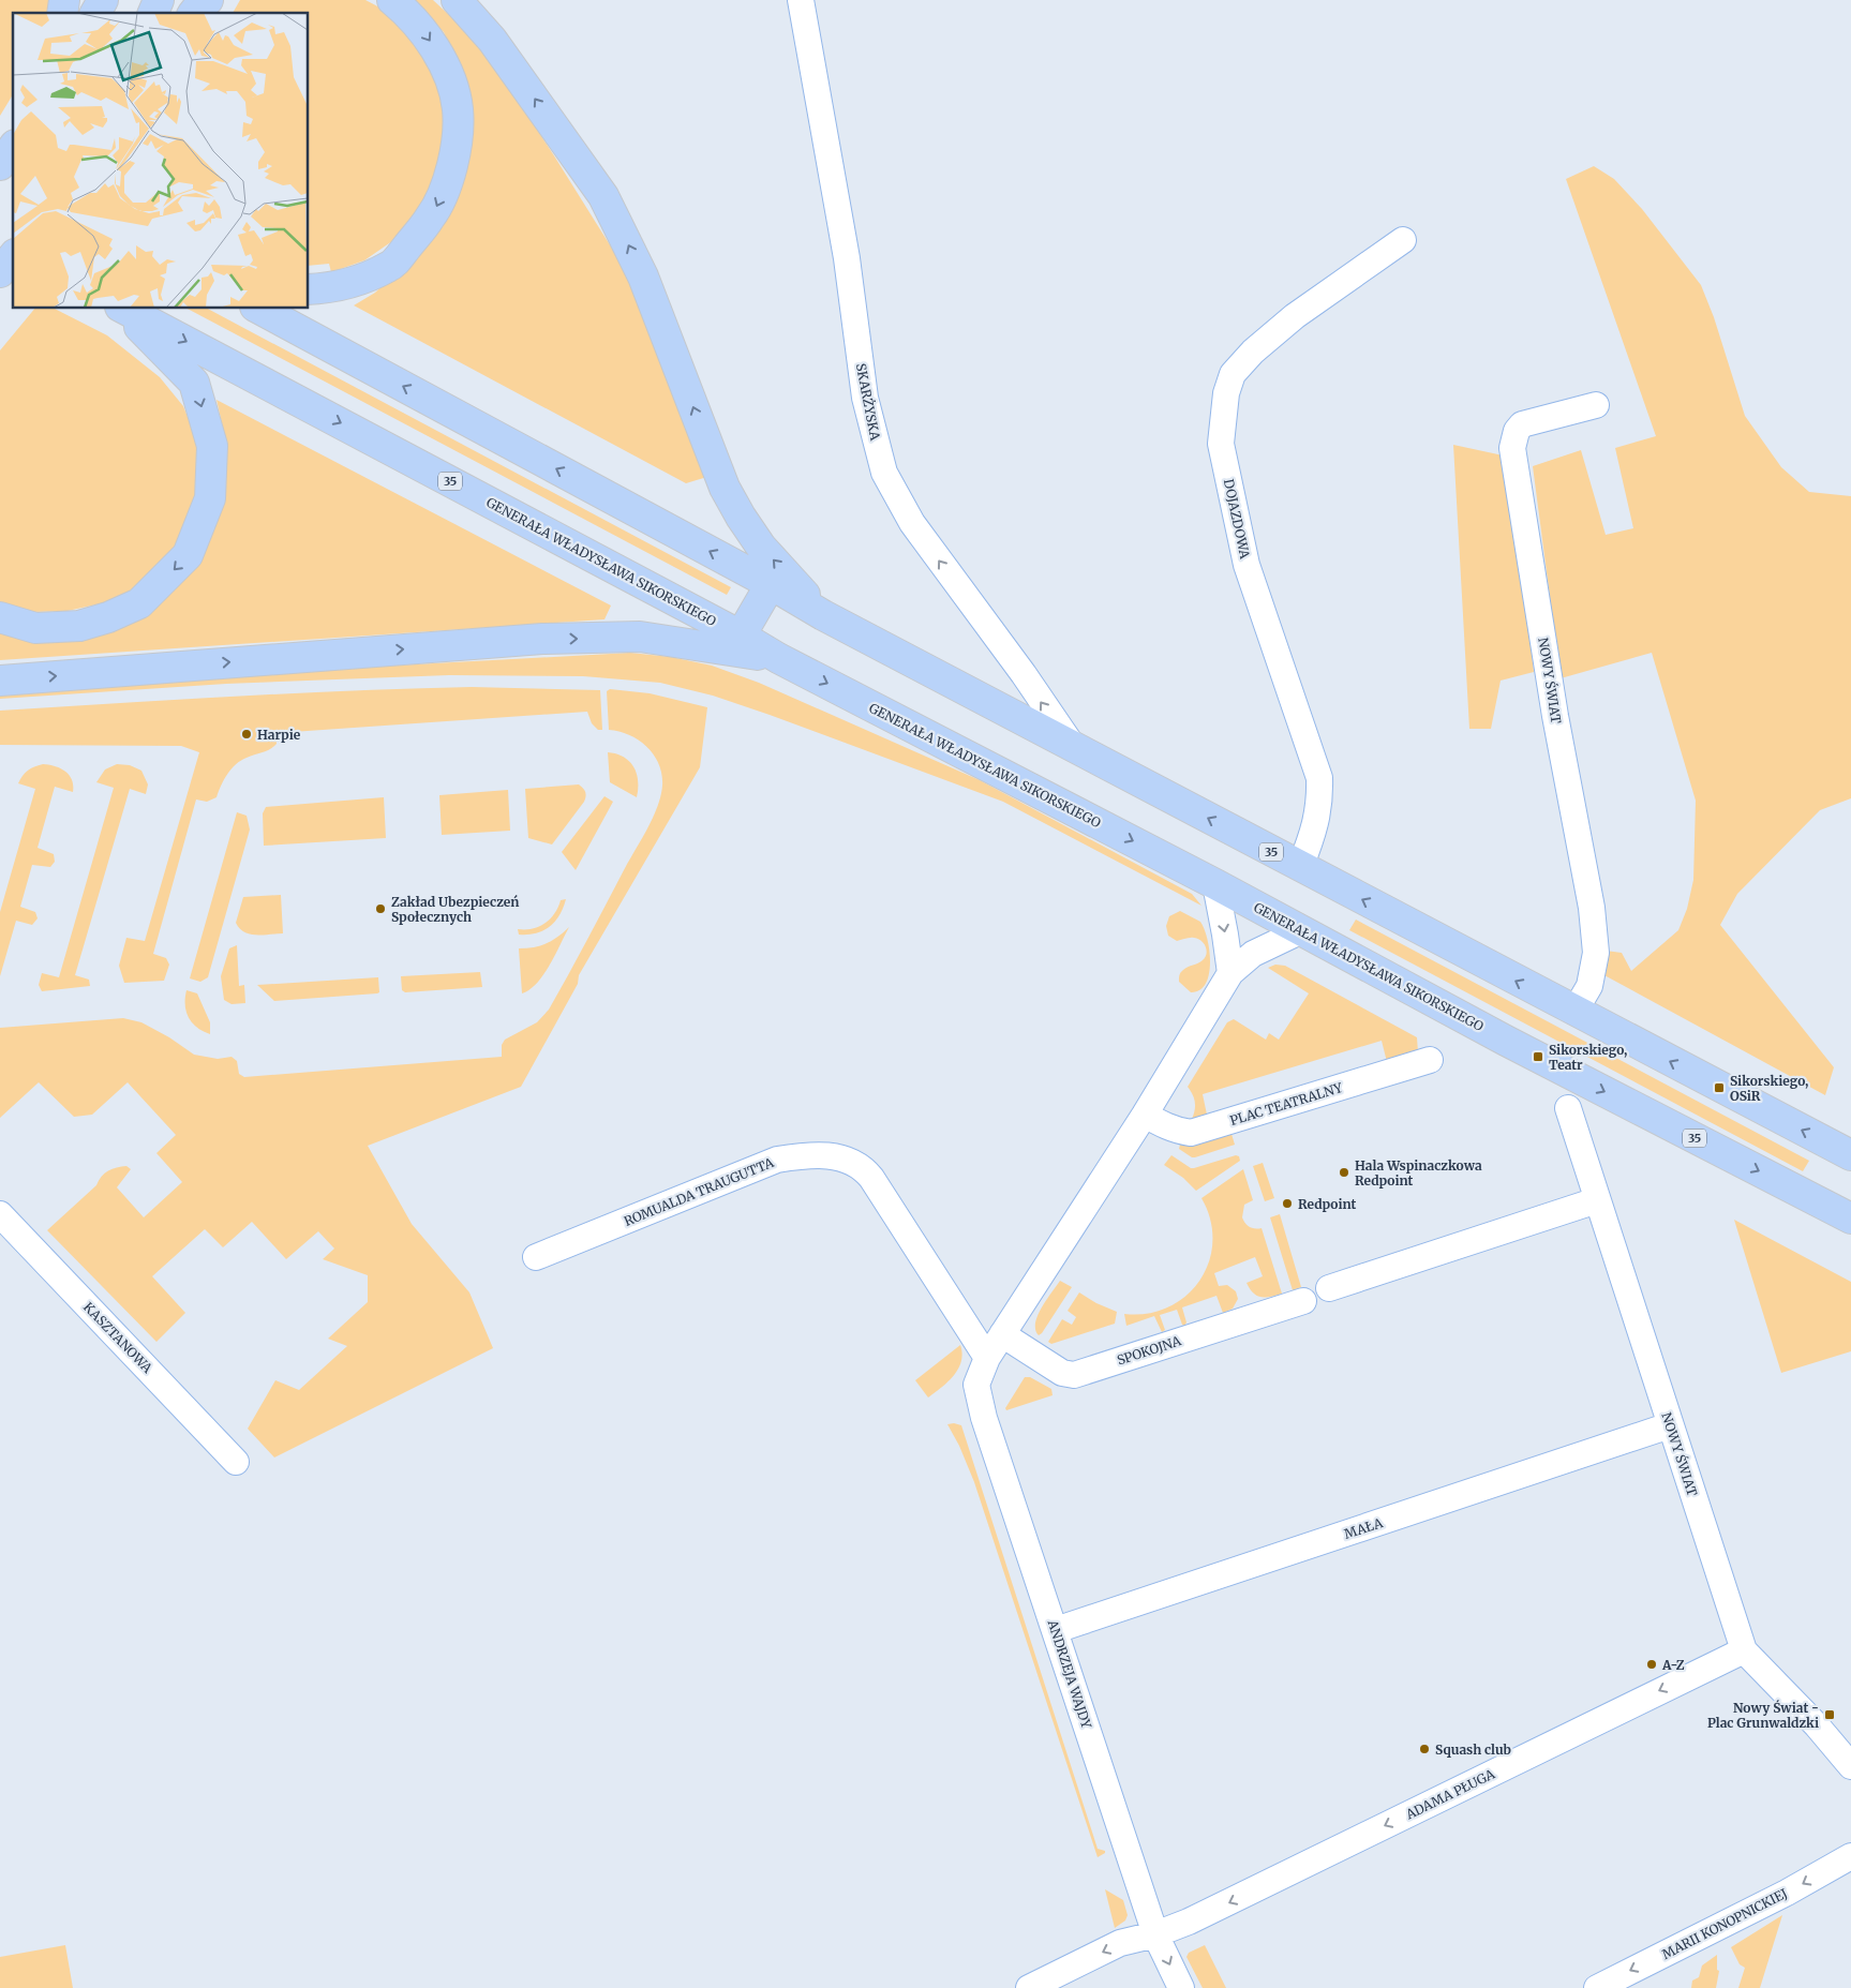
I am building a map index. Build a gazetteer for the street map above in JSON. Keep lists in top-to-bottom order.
{
  "streets": {
    "main road": ["35", "GENERAŁA WŁADYSŁAWA SIKORSKIEGO"],
    "street": [
      "SKARŻYSKA",
      "DOJAZDOWA",
      "NOWY ŚWIAT",
      "PLAC TEATRALNY",
      "ROMUALDA TRAUGUTTA",
      "KASZTANOWA",
      "SPOKOJNA",
      "MAŁA",
      "ANDRZEJA WAJDY",
      "ADAMA PŁUGA",
      "MARII KONOPNICKIEJ"
    ]
  },
  "crossings": [
    ["SKARŻYSKA", "35"],
    ["35", "DOJAZDOWA"],
    ["35", "NOWY ŚWIAT"],
    ["NOWY ŚWIAT", "MAŁA"],
    ["NOWY ŚWIAT", "ADAMA PŁUGA"],
    ["ROMUALDA TRAUGUTTA", "ANDRZEJA WAJDY"],
    ["MAŁA", "ANDRZEJA WAJDY"],
    ["ANDRZEJA WAJDY", "ADAMA PŁUGA"]
  ],
  "one_way": ["SKARŻYSKA", "ADAMA PŁUGA", "MARII KONOPNICKIEJ"],
  "places": {
    "other": [
      "Harpie",
      "Zakład Ubezpieczeń Społecznych",
      "Hala Wspinaczkowa Redpoint",
      "Redpoint",
      "A-Z",
      "Squash club"
    ],
    "transit": ["Sikorskiego, Teatr", "Sikorskiego, OSiR", "Nowy Świat - Plac Grunwaldzki"]
  }
}
